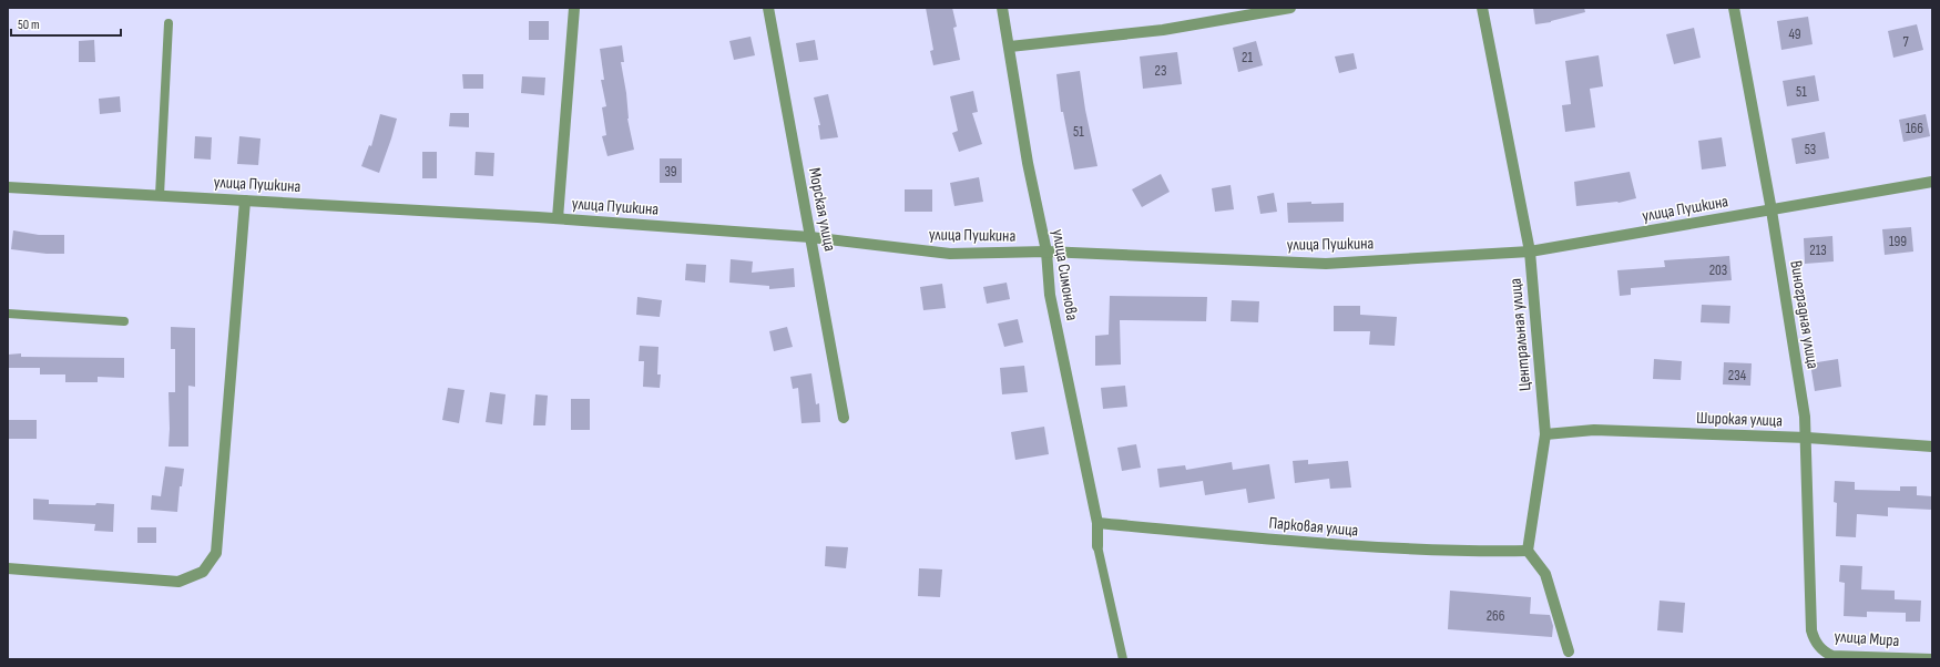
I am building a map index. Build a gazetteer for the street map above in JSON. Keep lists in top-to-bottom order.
{
  "streets": {
    "street": [
      "улица Пушкина",
      "Морская улица",
      "улица Симонова",
      "Виноградная улица",
      "Центральная улица",
      "Широкая улица",
      "Парковая улица",
      "улица Мира"
    ]
  },
  "crossings": [
    ["улица Пушкина", "Морская улица"],
    ["улица Пушкина", "улица Симонова"],
    ["улица Пушкина", "Виноградная улица"],
    ["улица Пушкина", "Центральная улица"],
    ["улица Симонова", "Парковая улица"],
    ["Виноградная улица", "Широкая улица"],
    ["Виноградная улица", "улица Мира"],
    ["Центральная улица", "Широкая улица"],
    ["Центральная улица", "Парковая улица"]
  ],
  "house_numbers": [
    "49",
    "7",
    "21",
    "23",
    "51",
    "166",
    "51",
    "53",
    "39",
    "199",
    "213",
    "203",
    "234",
    "266"
  ],
  "scale_bar": "50 m"
}
